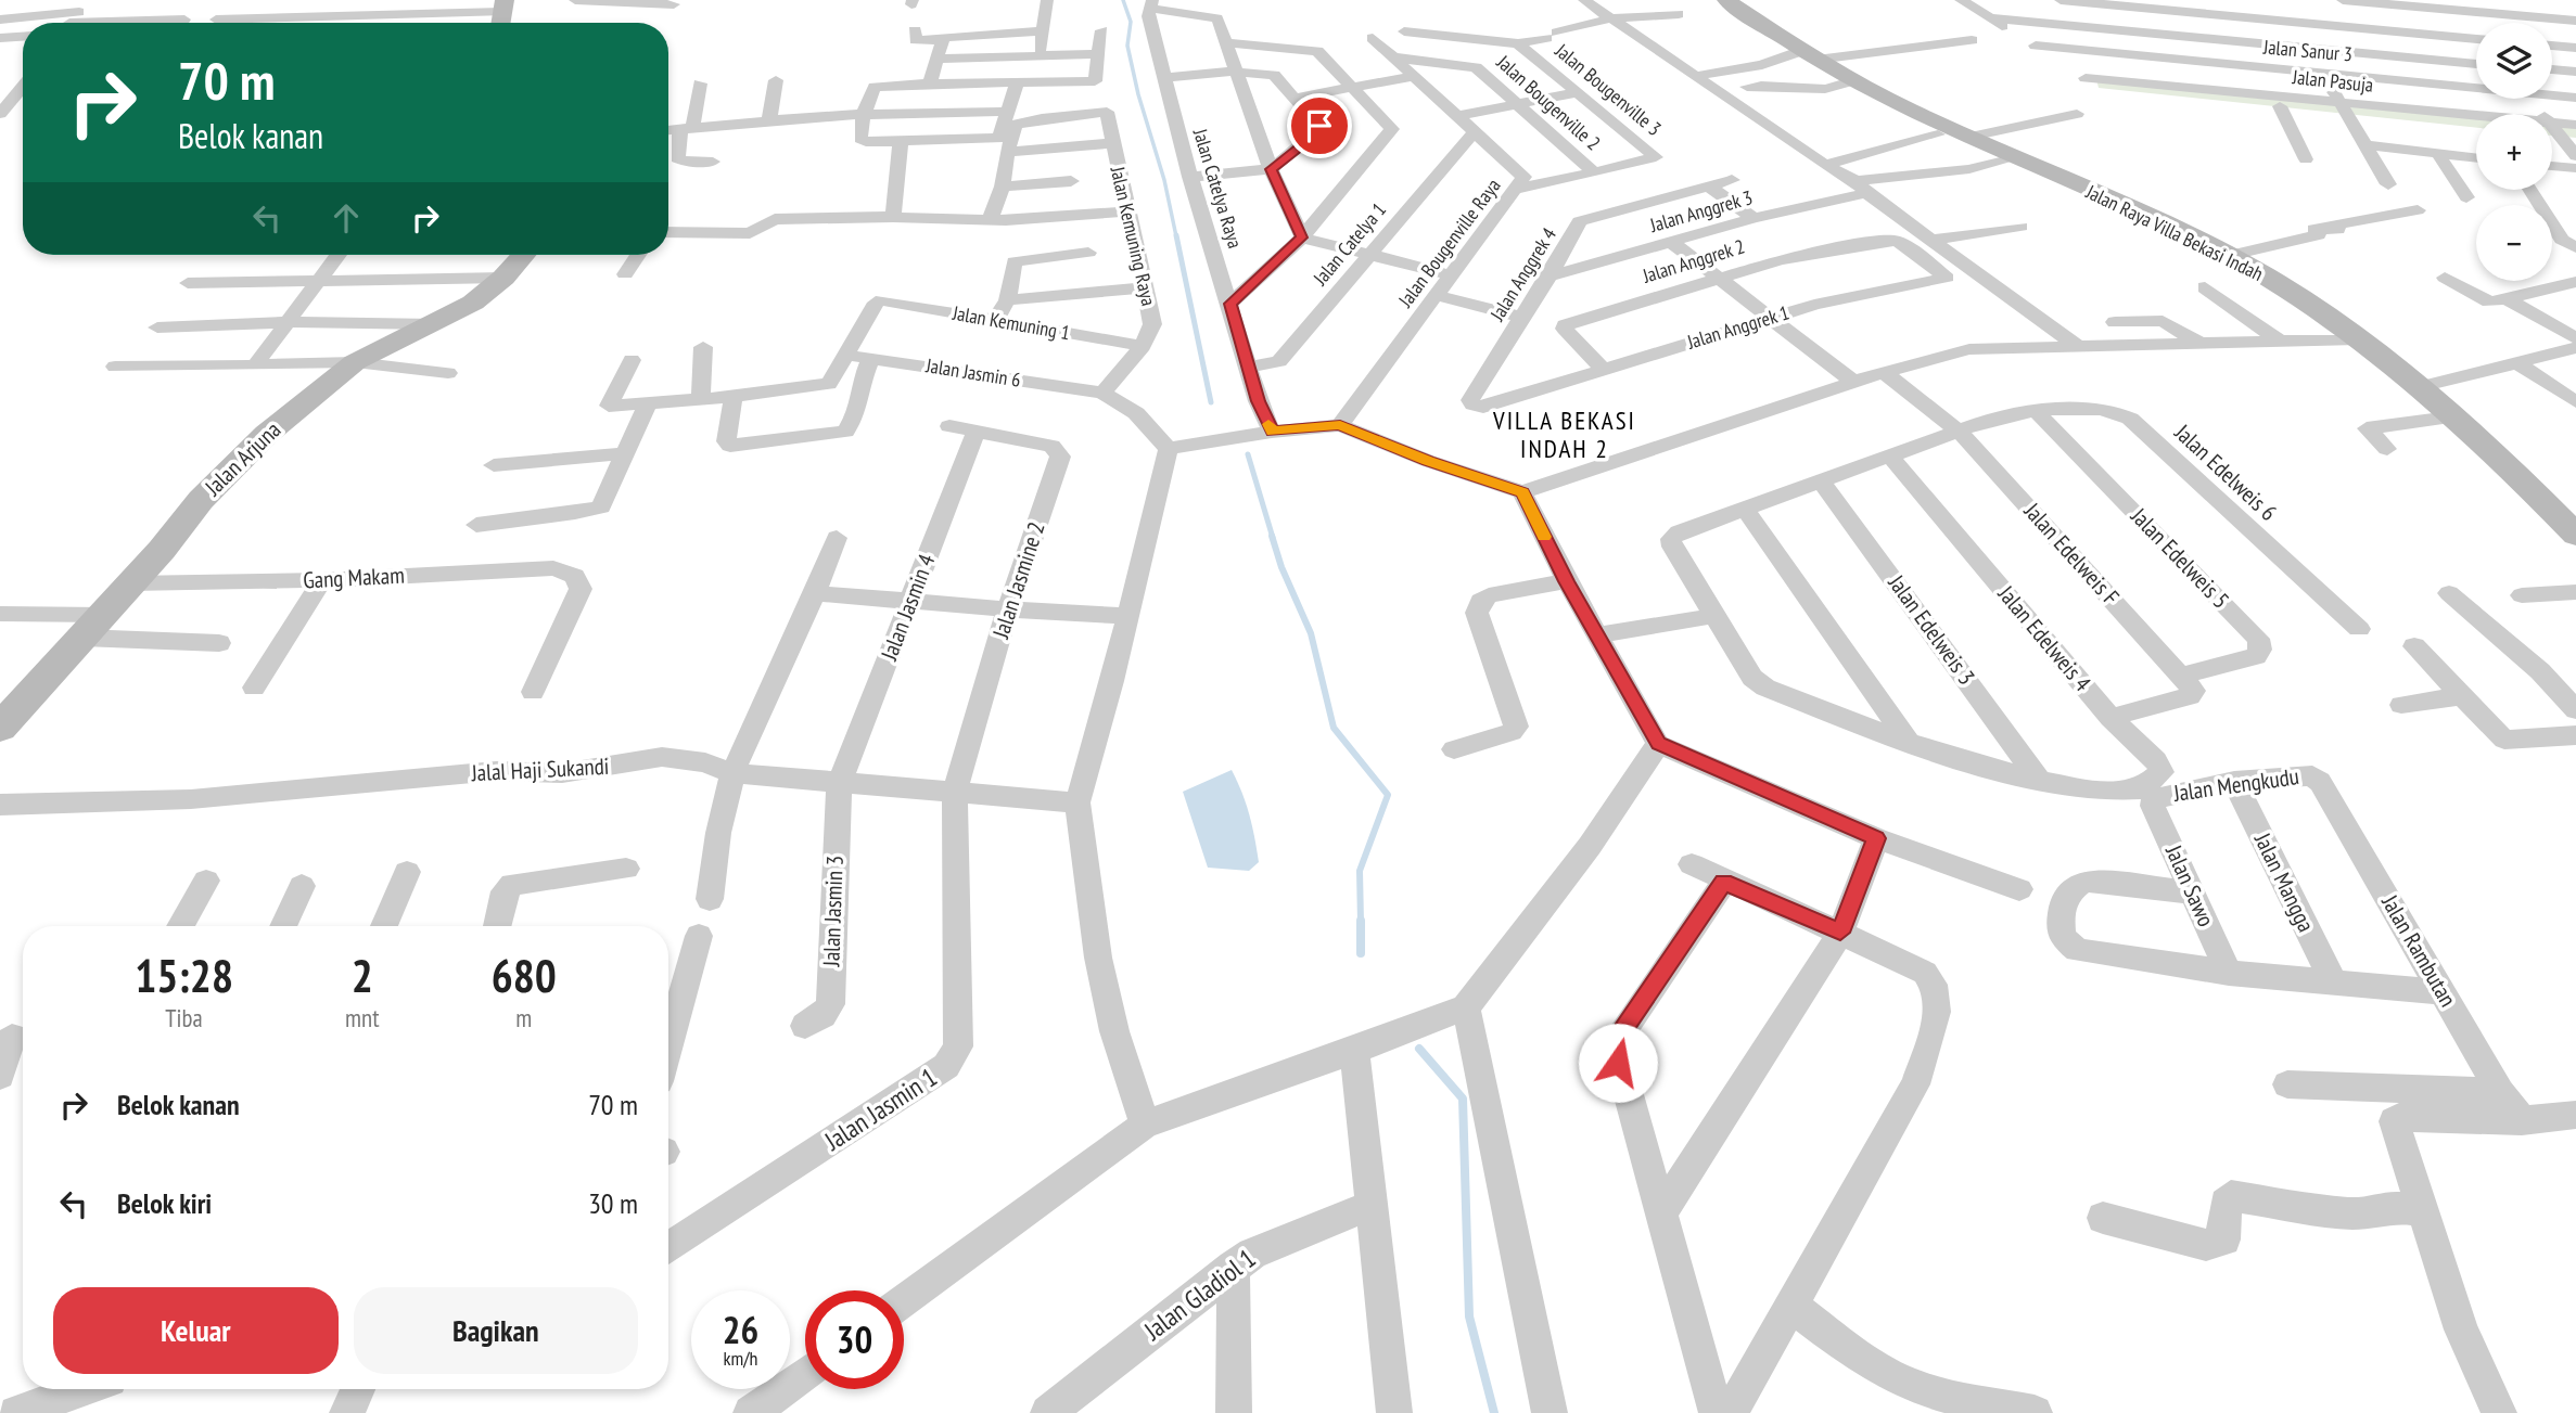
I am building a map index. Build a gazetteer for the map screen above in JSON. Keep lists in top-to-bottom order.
{
  "streets": {
    "main road": ["Jalan Raya Villa Bekasi Indah", "Jalan Arjuna"],
    "street": [
      "Jalan Sanur 3",
      "Jalan Pasuja",
      "Jalan Bougenville 3",
      "Jalan Bougenville 2",
      "Jalan Catelya Raya",
      "Jalan Anggrek 3",
      "Jalan Kemuning Raya",
      "Jalan Bougenville Raya",
      "Jalan Catelya 1",
      "Jalan Anggrek 2",
      "Jalan Anggrek 4",
      "Jalan Kemuning 1",
      "Jalan Anggrek 1",
      "Jalan Jasmin 6",
      "Jalan Edelweis 6",
      "Jalan Edelweis F",
      "Jalan Edelweis 5",
      "Gang Makam",
      "Jalan Jasmine 2",
      "Jalan Jasmin 4",
      "Jalan Edelweis 3",
      "Jalan Edelweis 4",
      "Jalal Haji Sukandi",
      "Jalan Mengkudu",
      "Jalan Mangga",
      "Jalan Sawo",
      "Jalan Jasmin 3",
      "Jalan Rambutan",
      "Jalan Jasmin 1",
      "Jalan Gladiol 1"
    ]
  },
  "crossings": [
    ["Jalan Bougenville 3", "Jalan Bougenville 2"],
    ["Jalan Bougenville 2", "Jalan Bougenville Raya"],
    ["Jalan Catelya Raya", "Jalan Catelya 1"],
    ["Jalan Anggrek 3", "Jalan Anggrek 4"],
    ["Jalan Kemuning Raya", "Jalan Kemuning 1"],
    ["Jalan Bougenville Raya", "Jalan Catelya 1"],
    ["Jalan Anggrek 2", "Jalan Anggrek 1"],
    ["Jalan Anggrek 4", "Jalan Anggrek 1"],
    ["Jalan Arjuna", "Gang Makam"],
    ["Jalan Edelweis 6", "Jalan Edelweis F"],
    ["Jalan Edelweis 6", "Jalan Edelweis 5"],
    ["Jalan Edelweis 6", "Jalan Edelweis 3"],
    ["Jalan Edelweis 6", "Jalan Edelweis 4"],
    ["Jalan Edelweis F", "Jalan Edelweis 5"],
    ["Jalan Jasmine 2", "Jalan Jasmin 4"],
    ["Jalan Jasmine 2", "Jalal Haji Sukandi"],
    ["Jalan Jasmine 2", "Jalan Jasmin 1"],
    ["Jalan Jasmin 4", "Jalal Haji Sukandi"],
    ["Jalan Jasmin 4", "Jalan Jasmin 3"],
    ["Jalan Edelweis 3", "Jalan Edelweis 4"],
    ["Jalal Haji Sukandi", "Jalan Jasmin 3"],
    ["Jalal Haji Sukandi", "Jalan Jasmin 1"],
    ["Jalan Mengkudu", "Jalan Mangga"],
    ["Jalan Mengkudu", "Jalan Sawo"],
    ["Jalan Mengkudu", "Jalan Rambutan"]
  ],
  "districts": ["VILLA BEKASI INDAH 2"],
  "page": {
    "map_buttons": ["+", "−"],
    "turn": ["70 m", "Belok kanan"],
    "eta": [
      "15:28",
      "Tiba",
      "2",
      "mnt",
      "680",
      "m"
    ],
    "list": [
      {
        "name": "Belok kanan",
        "value": "70 m"
      },
      {
        "name": "Belok kiri",
        "value": "30 m"
      }
    ],
    "buttons": ["Keluar", "Bagikan"],
    "speed": "26 km/h",
    "limit": "30"
  }
}
